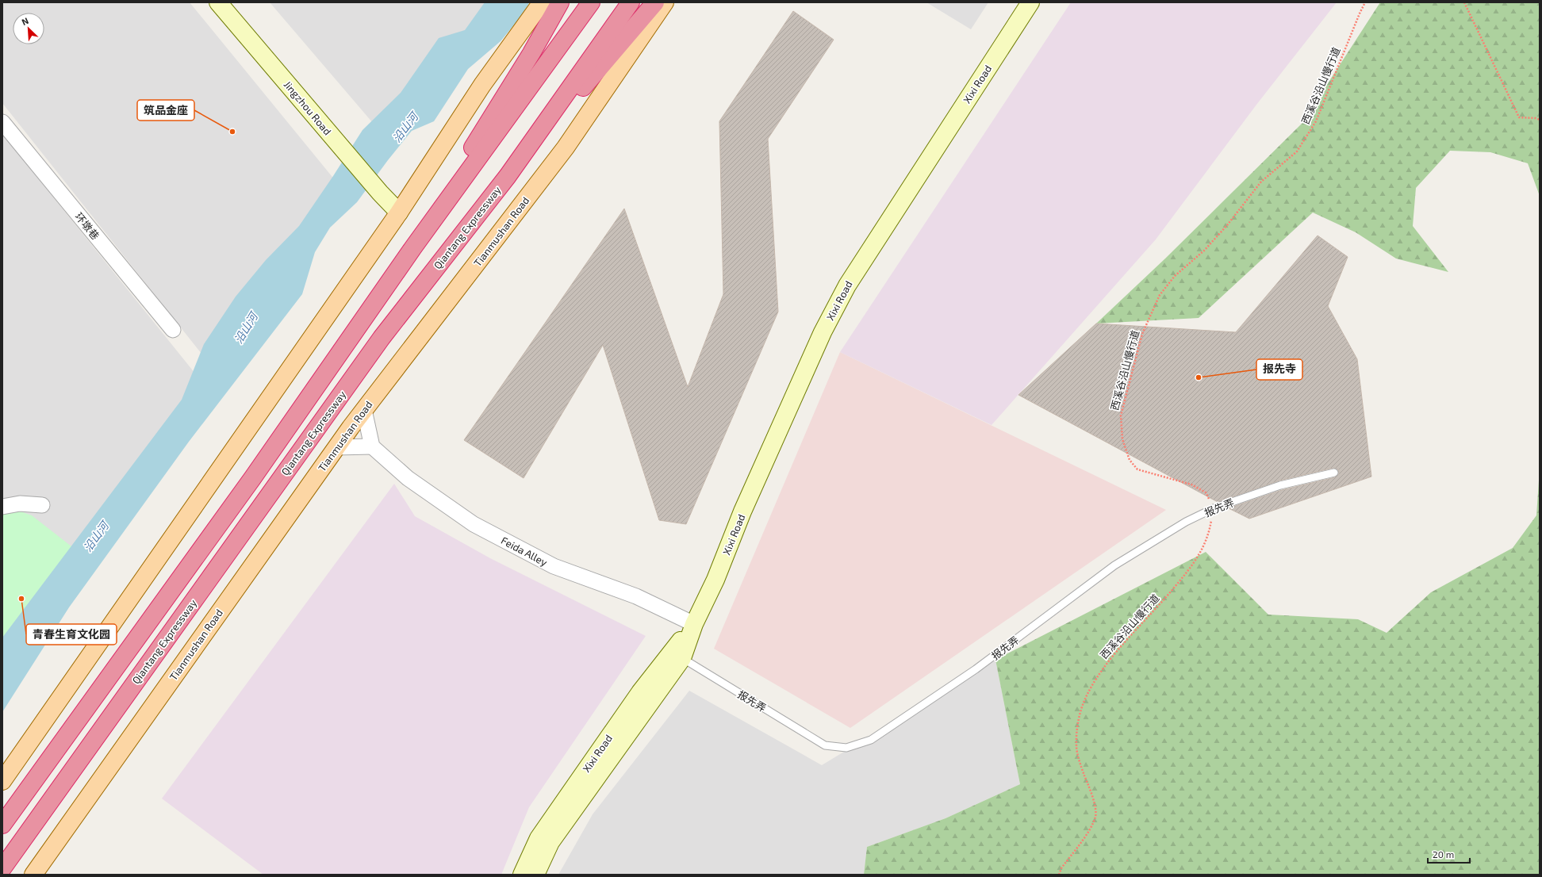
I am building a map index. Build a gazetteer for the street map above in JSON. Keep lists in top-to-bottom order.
{
  "streets": {
    "highway": ["Qiantang Expressway"],
    "main road": ["Xixi Road", "Jingzhou Road", "Tianmushan Road"],
    "street": ["环墩巷", "Feida Alley"],
    "lane": ["报先弄"],
    "path": ["西溪谷沿山慢行道"]
  },
  "crossings": [
    ["Xixi Road", "报先弄"],
    ["Xixi Road", "Feida Alley"],
    ["西溪谷沿山慢行道", "报先弄"]
  ],
  "water": ["沿山河"],
  "places": ["筑品金座", "报先寺", "青春生育文化园"],
  "scale_bar": "20 m",
  "north": "top left"
}
